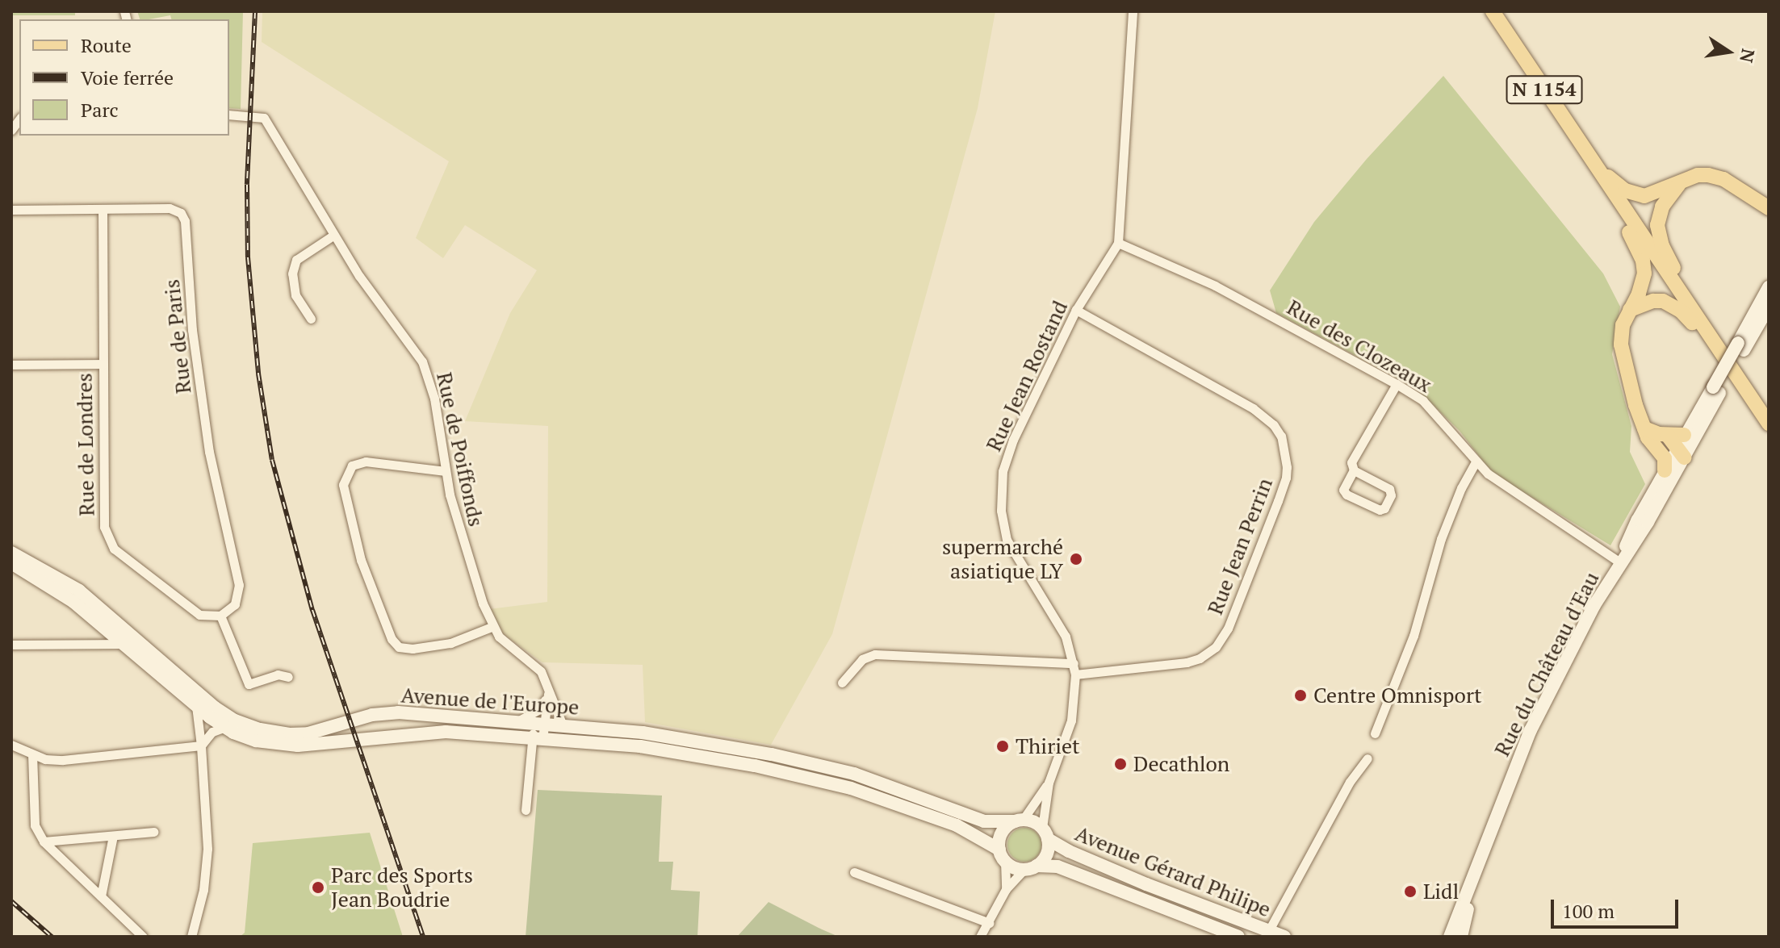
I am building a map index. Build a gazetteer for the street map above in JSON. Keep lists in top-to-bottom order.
{
  "streets": {
    "main road": [
      "N 1154",
      "Rue du Château d'Eau",
      "Avenue de l'Europe",
      "Avenue Gérard Philipe"
    ],
    "street": [
      "Rue de Paris",
      "Rue des Clozeaux",
      "Rue Jean Rostand",
      "Rue de Londres",
      "Rue de Poiffonds",
      "Rue Jean Perrin"
    ]
  },
  "crossings": [
    ["Rue de Paris", "Rue de Londres"],
    ["Rue des Clozeaux", "Rue Jean Rostand"],
    ["Rue des Clozeaux", "Rue du Château d'Eau"],
    ["Rue Jean Rostand", "Rue Jean Perrin"],
    ["Rue Jean Rostand", "Avenue de l'Europe"],
    ["Rue Jean Rostand", "Avenue Gérard Philipe"],
    ["Rue de Poiffonds", "Avenue de l'Europe"],
    ["Avenue de l'Europe", "Avenue Gérard Philipe"]
  ],
  "places": [
    "supermarché asiatique LY",
    "Centre Omnisport",
    "Thiriet",
    "Decathlon",
    "Parc des Sports Jean Boudrie",
    "Lidl"
  ],
  "legend": ["Route", "Voie ferrée", "Parc"],
  "scale_bar": "100 m",
  "north": "right"
}
